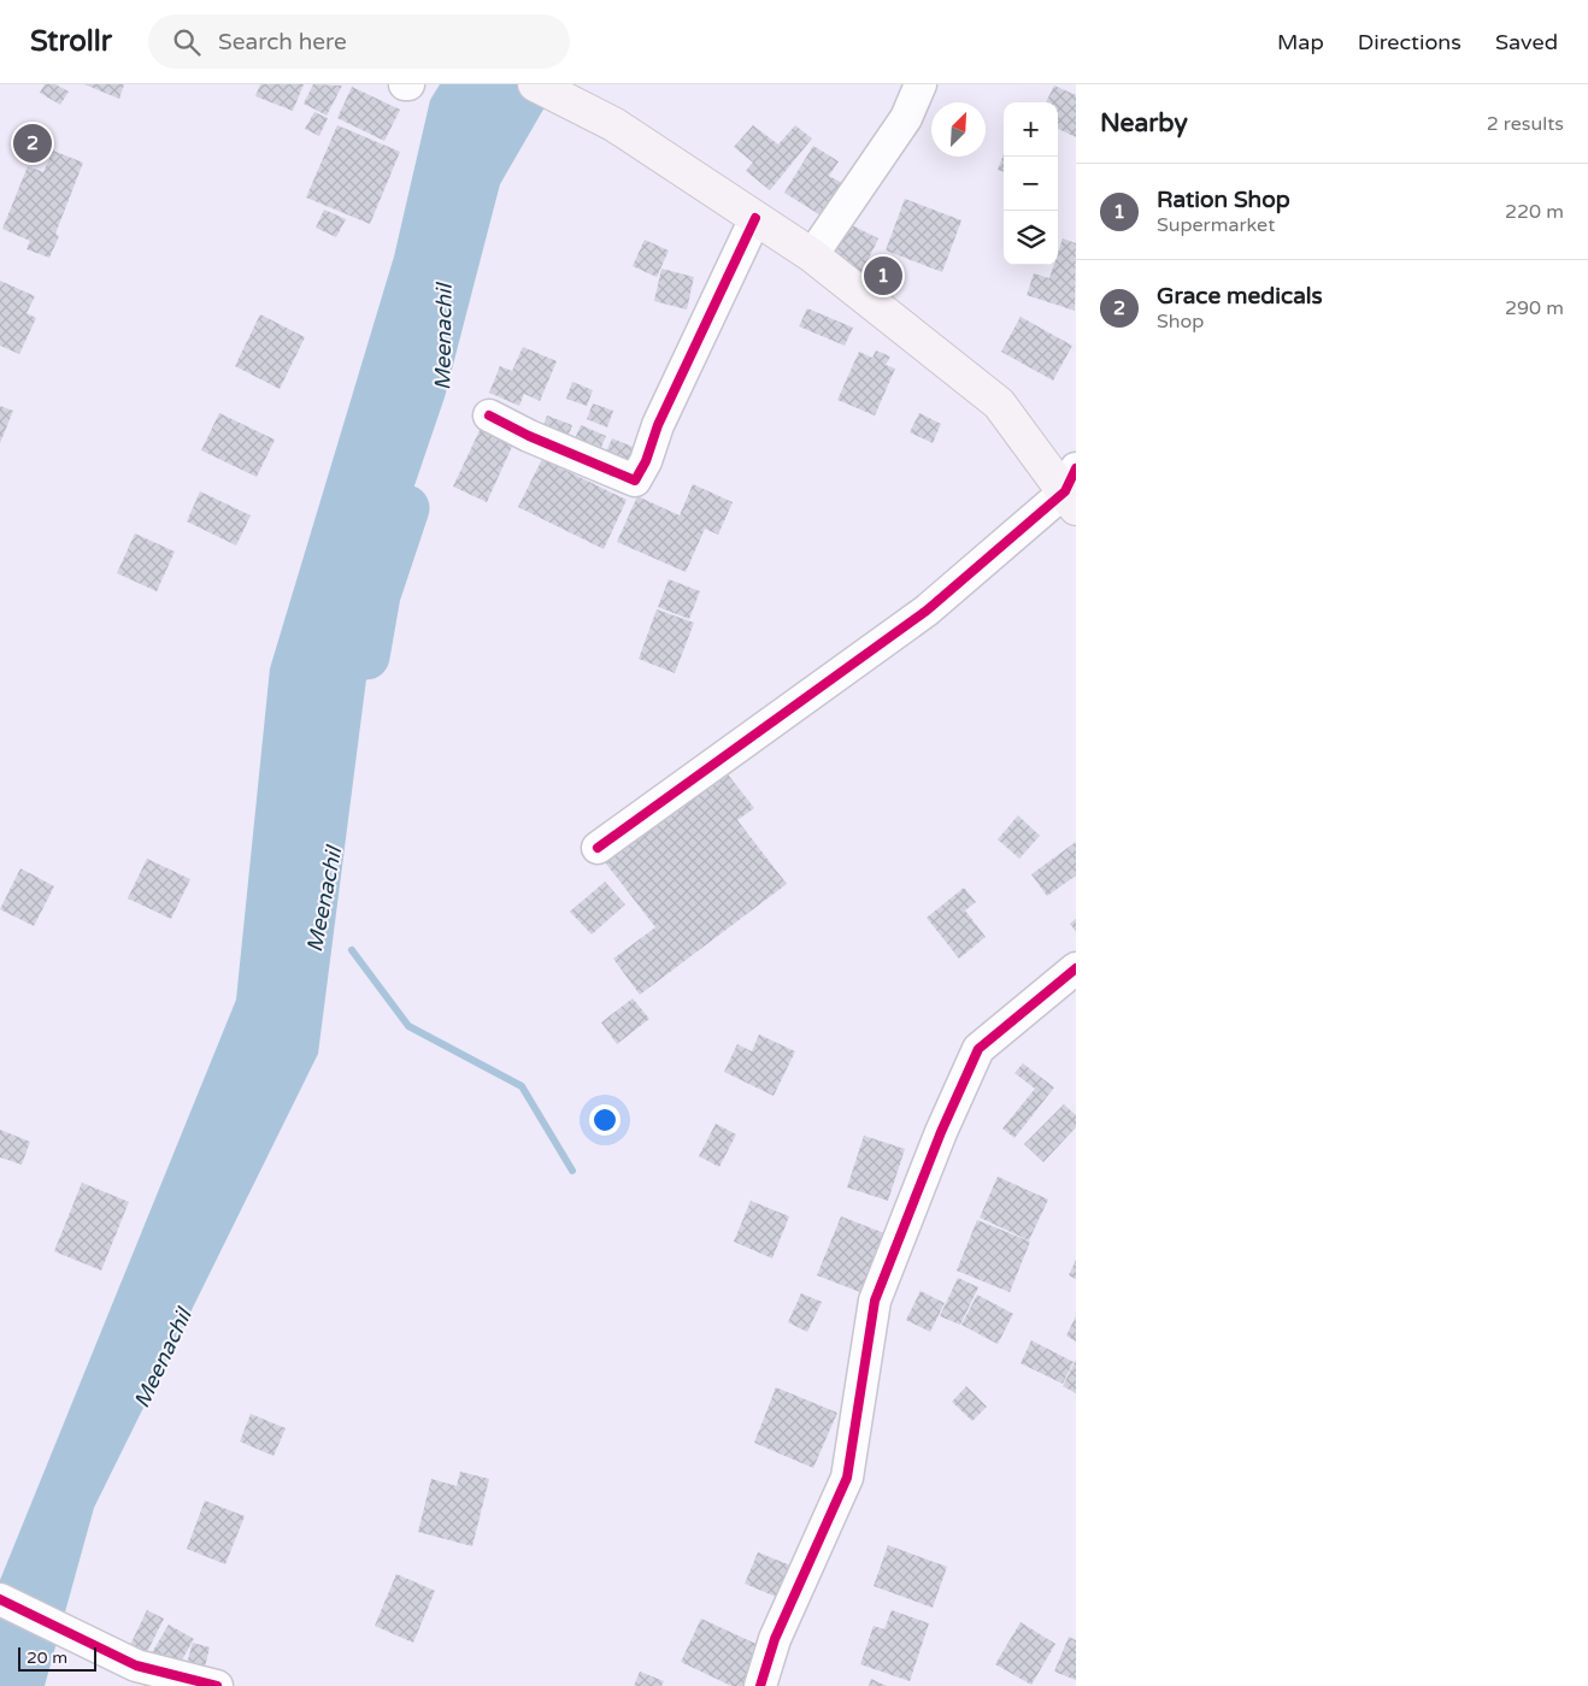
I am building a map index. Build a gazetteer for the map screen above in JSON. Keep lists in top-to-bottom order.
{
  "water": ["Meenachil"],
  "scale_bar": "20 m",
  "north": "top right",
  "page": {
    "header": "Strollr",
    "search": "Search here",
    "nav": ["Map", "Directions", "Saved"],
    "heading": ["Nearby", "2 results"],
    "map_buttons": ["+", "−"],
    "pins": ["2", "1"],
    "list": [
      {
        "mark": "1",
        "name": "Ration Shop",
        "note": "Supermarket",
        "value": "220 m"
      },
      {
        "mark": "2",
        "name": "Grace medicals",
        "note": "Shop",
        "value": "290 m"
      }
    ],
    "scale": "20 m"
  }
}
